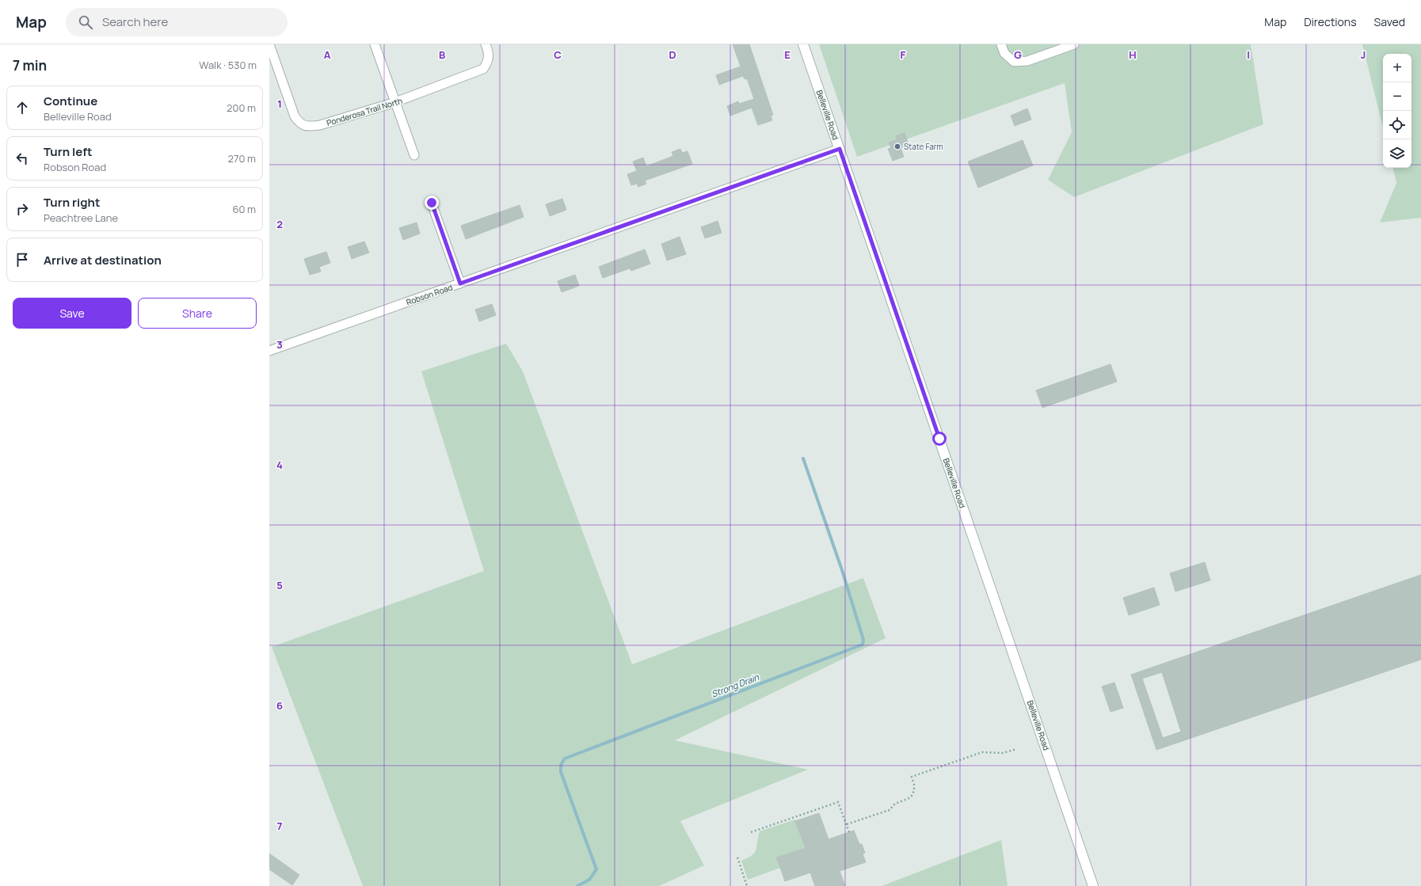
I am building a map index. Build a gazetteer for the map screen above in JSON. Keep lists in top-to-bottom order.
{
  "streets": {
    "main road": ["Belleville Road"],
    "street": ["Ponderosa Trail North", "Robson Road"]
  },
  "crossings": [
    ["Belleville Road", "Robson Road"]
  ],
  "water": ["Strong Drain"],
  "places": ["State Farm"],
  "page": {
    "header": "Map",
    "search": "Search here",
    "nav": ["Map", "Directions", "Saved"],
    "heading": ["7 min", "Walk · 530 m"],
    "map_buttons": ["+", "−"],
    "list": [
      ["Continue", "Belleville Road", "200 m"],
      ["Turn left", "Robson Road", "270 m"],
      ["Turn right", "Peachtree Lane", "60 m"],
      "Arrive at destination"
    ],
    "buttons": ["Save", "Share"]
  },
  "grid": {
    "columns": [
      "A",
      "B",
      "C",
      "D",
      "E",
      "F",
      "G",
      "H",
      "I",
      "J"
    ],
    "rows": [
      "1",
      "2",
      "3",
      "4",
      "5",
      "6",
      "7"
    ]
  }
}
